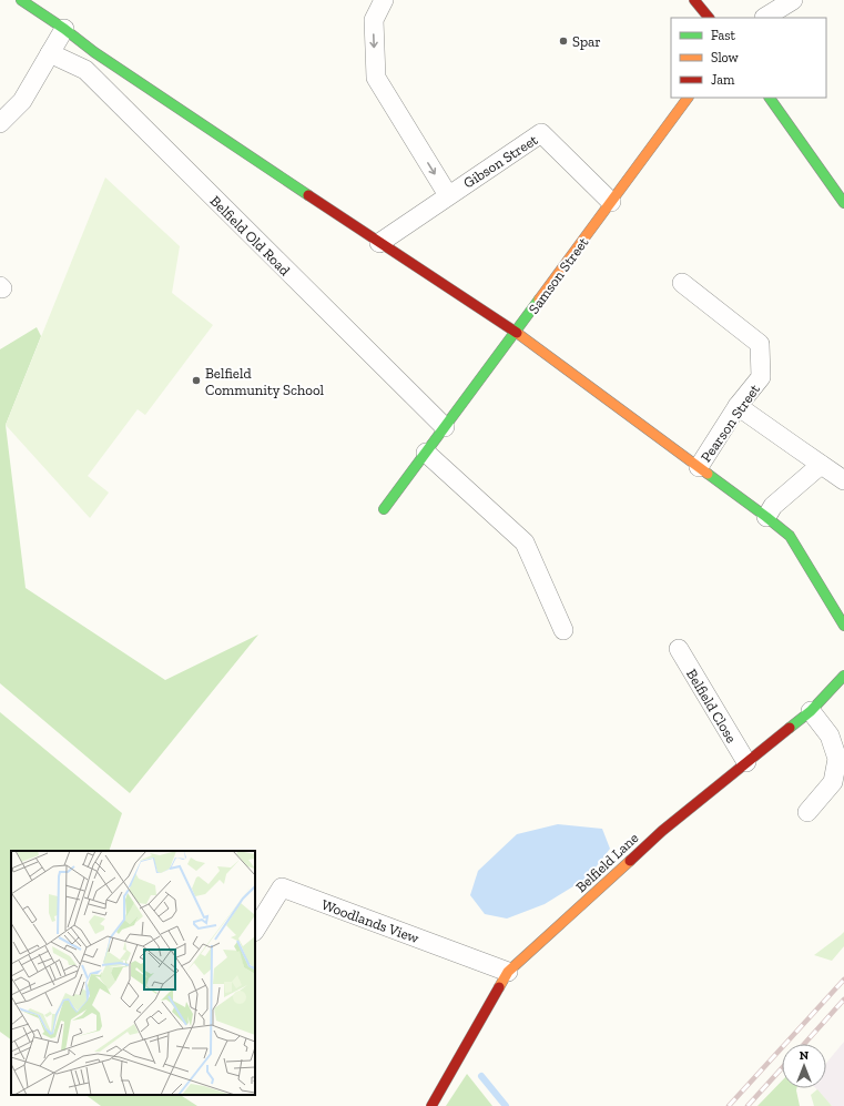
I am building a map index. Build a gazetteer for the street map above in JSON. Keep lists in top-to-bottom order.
{
  "streets": {
    "street": [
      "Gibson Street",
      "Belfield Old Road",
      "Samson Street",
      "Pearson Street",
      "Belfield Close",
      "Belfield Lane",
      "Woodlands View"
    ]
  },
  "crossings": [
    ["Gibson Street", "Samson Street"],
    ["Belfield Old Road", "Samson Street"],
    ["Belfield Close", "Belfield Lane"],
    ["Belfield Lane", "Woodlands View"]
  ],
  "places": ["Spar", "Belfield Community School"],
  "legend": ["Fast", "Slow", "Jam"],
  "north": "top"
}
